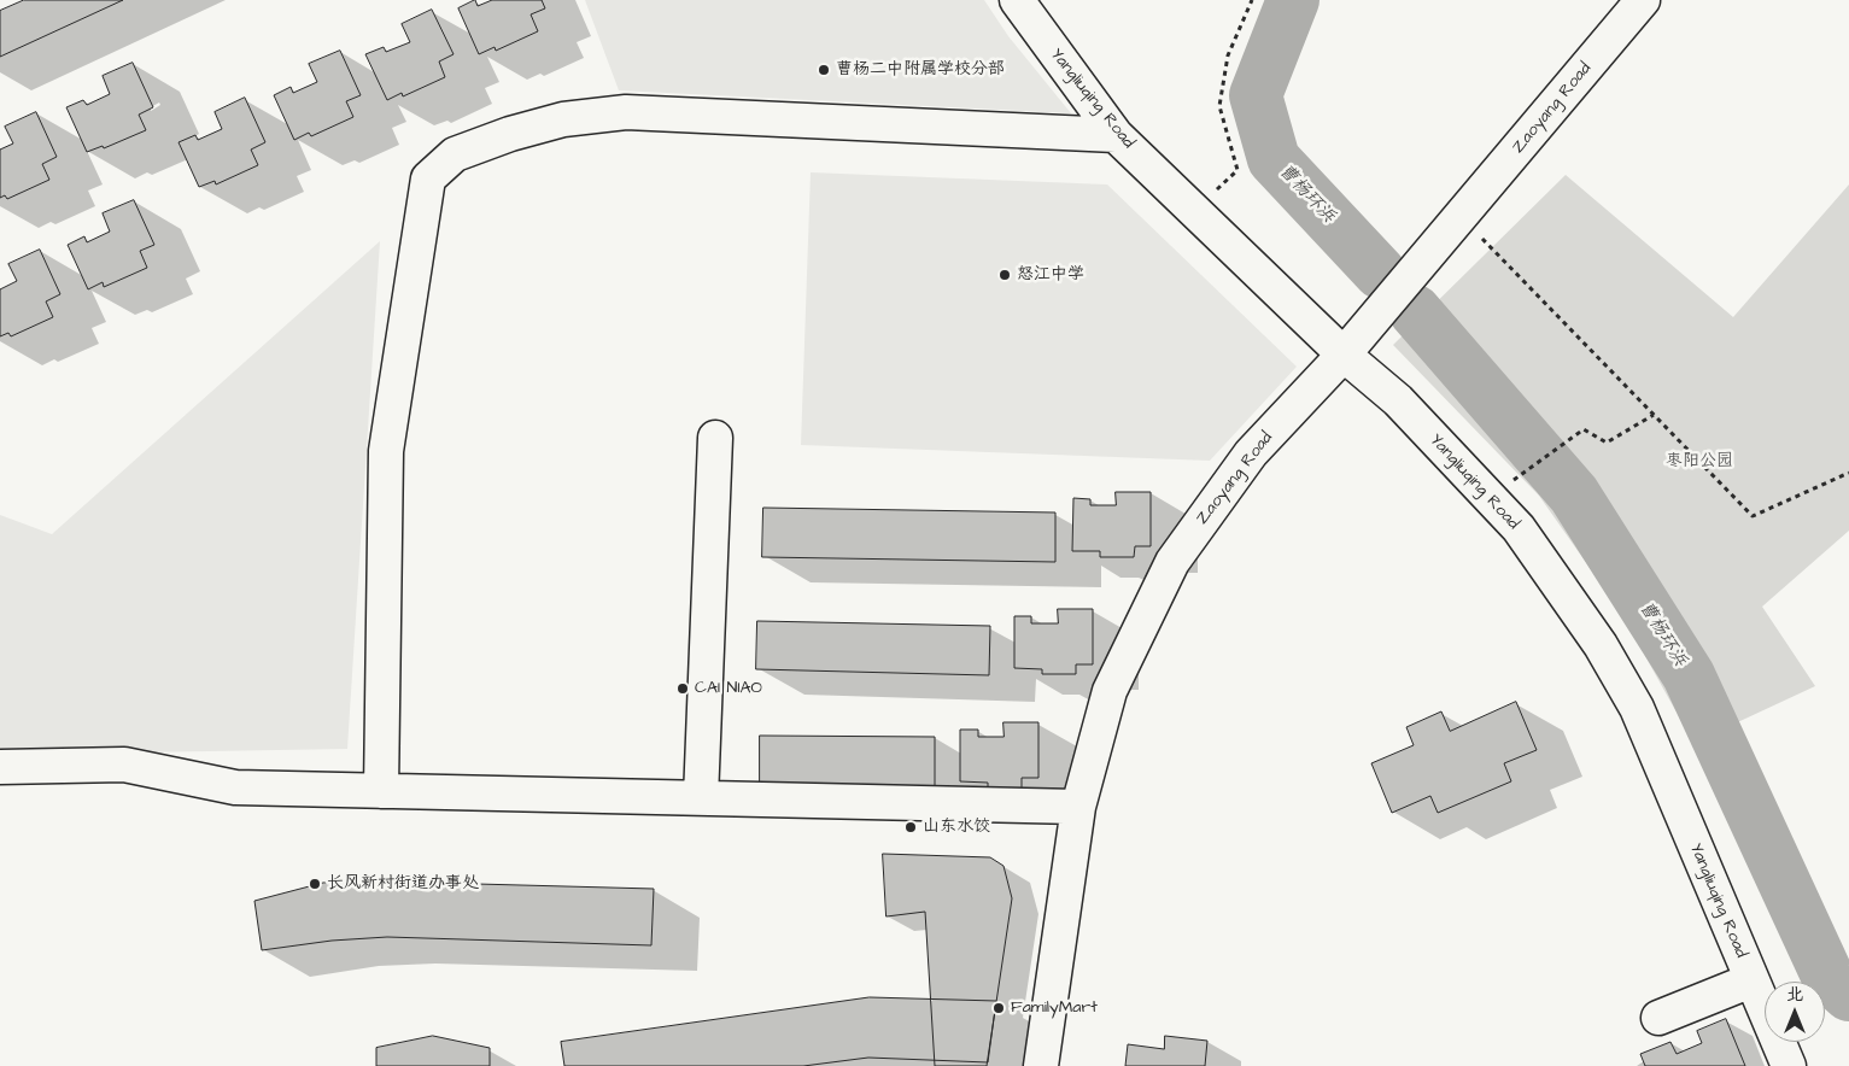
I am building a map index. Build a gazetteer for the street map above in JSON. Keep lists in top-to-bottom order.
{
  "streets": {
    "street": ["Yangliuqing Road", "Zaoyang Road"]
  },
  "crossings": [
    ["Yangliuqing Road", "Zaoyang Road"]
  ],
  "water": ["曹杨环浜"],
  "parks": ["枣阳公园"],
  "places": [
    "曹杨二中附属学校分部",
    "怒江中学",
    "CAI NIAO",
    "山东水饺",
    "长风新村街道办事处",
    "FamilyMart"
  ],
  "north": "top"
}
